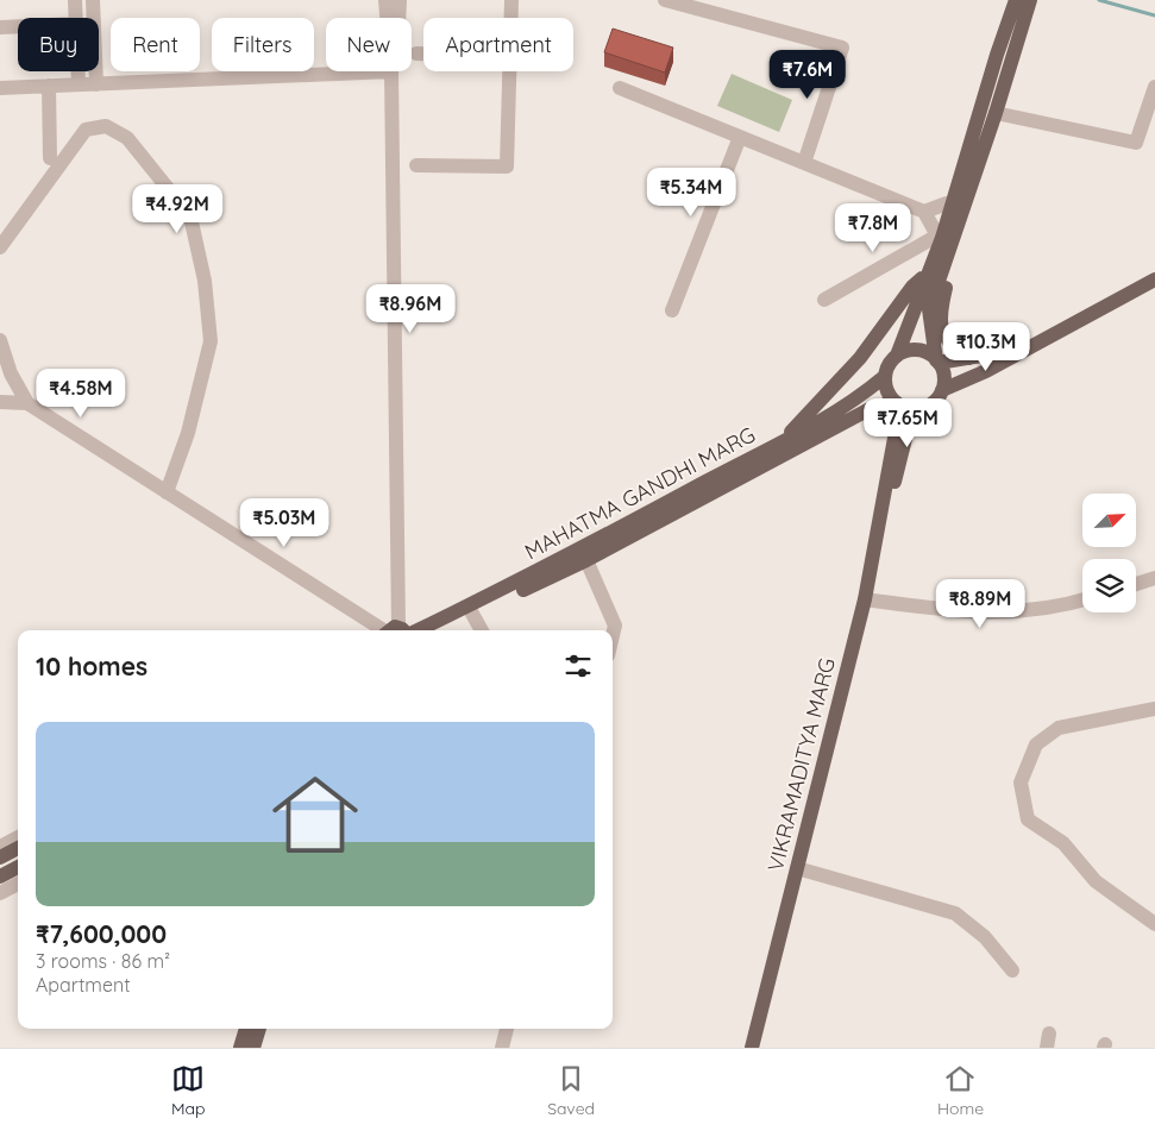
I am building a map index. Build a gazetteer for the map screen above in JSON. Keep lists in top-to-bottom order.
{
  "streets": {
    "main road": ["MAHATMA GANDHI MARG", "VIKRAMADITYA MARG"]
  },
  "crossings": [
    ["MAHATMA GANDHI MARG", "VIKRAMADITYA MARG"]
  ],
  "north": "top right",
  "page": {
    "chip": [
      "Buy",
      "Rent",
      "Filters",
      "New",
      "Apartment"
    ],
    "price": [
      "₹7.6M",
      "₹5.34M",
      "₹4.92M",
      "₹7.8M",
      "₹8.96M",
      "₹10.3M",
      "₹4.58M",
      "₹7.65M",
      "₹5.03M",
      "₹8.89M"
    ],
    "heading": "10 homes",
    "list": [
      {
        "name": "₹7,600,000",
        "note": "3 rooms · 86 m² · Apartment"
      }
    ],
    "tabs": ["Map", "Saved", "Home"]
  }
}
